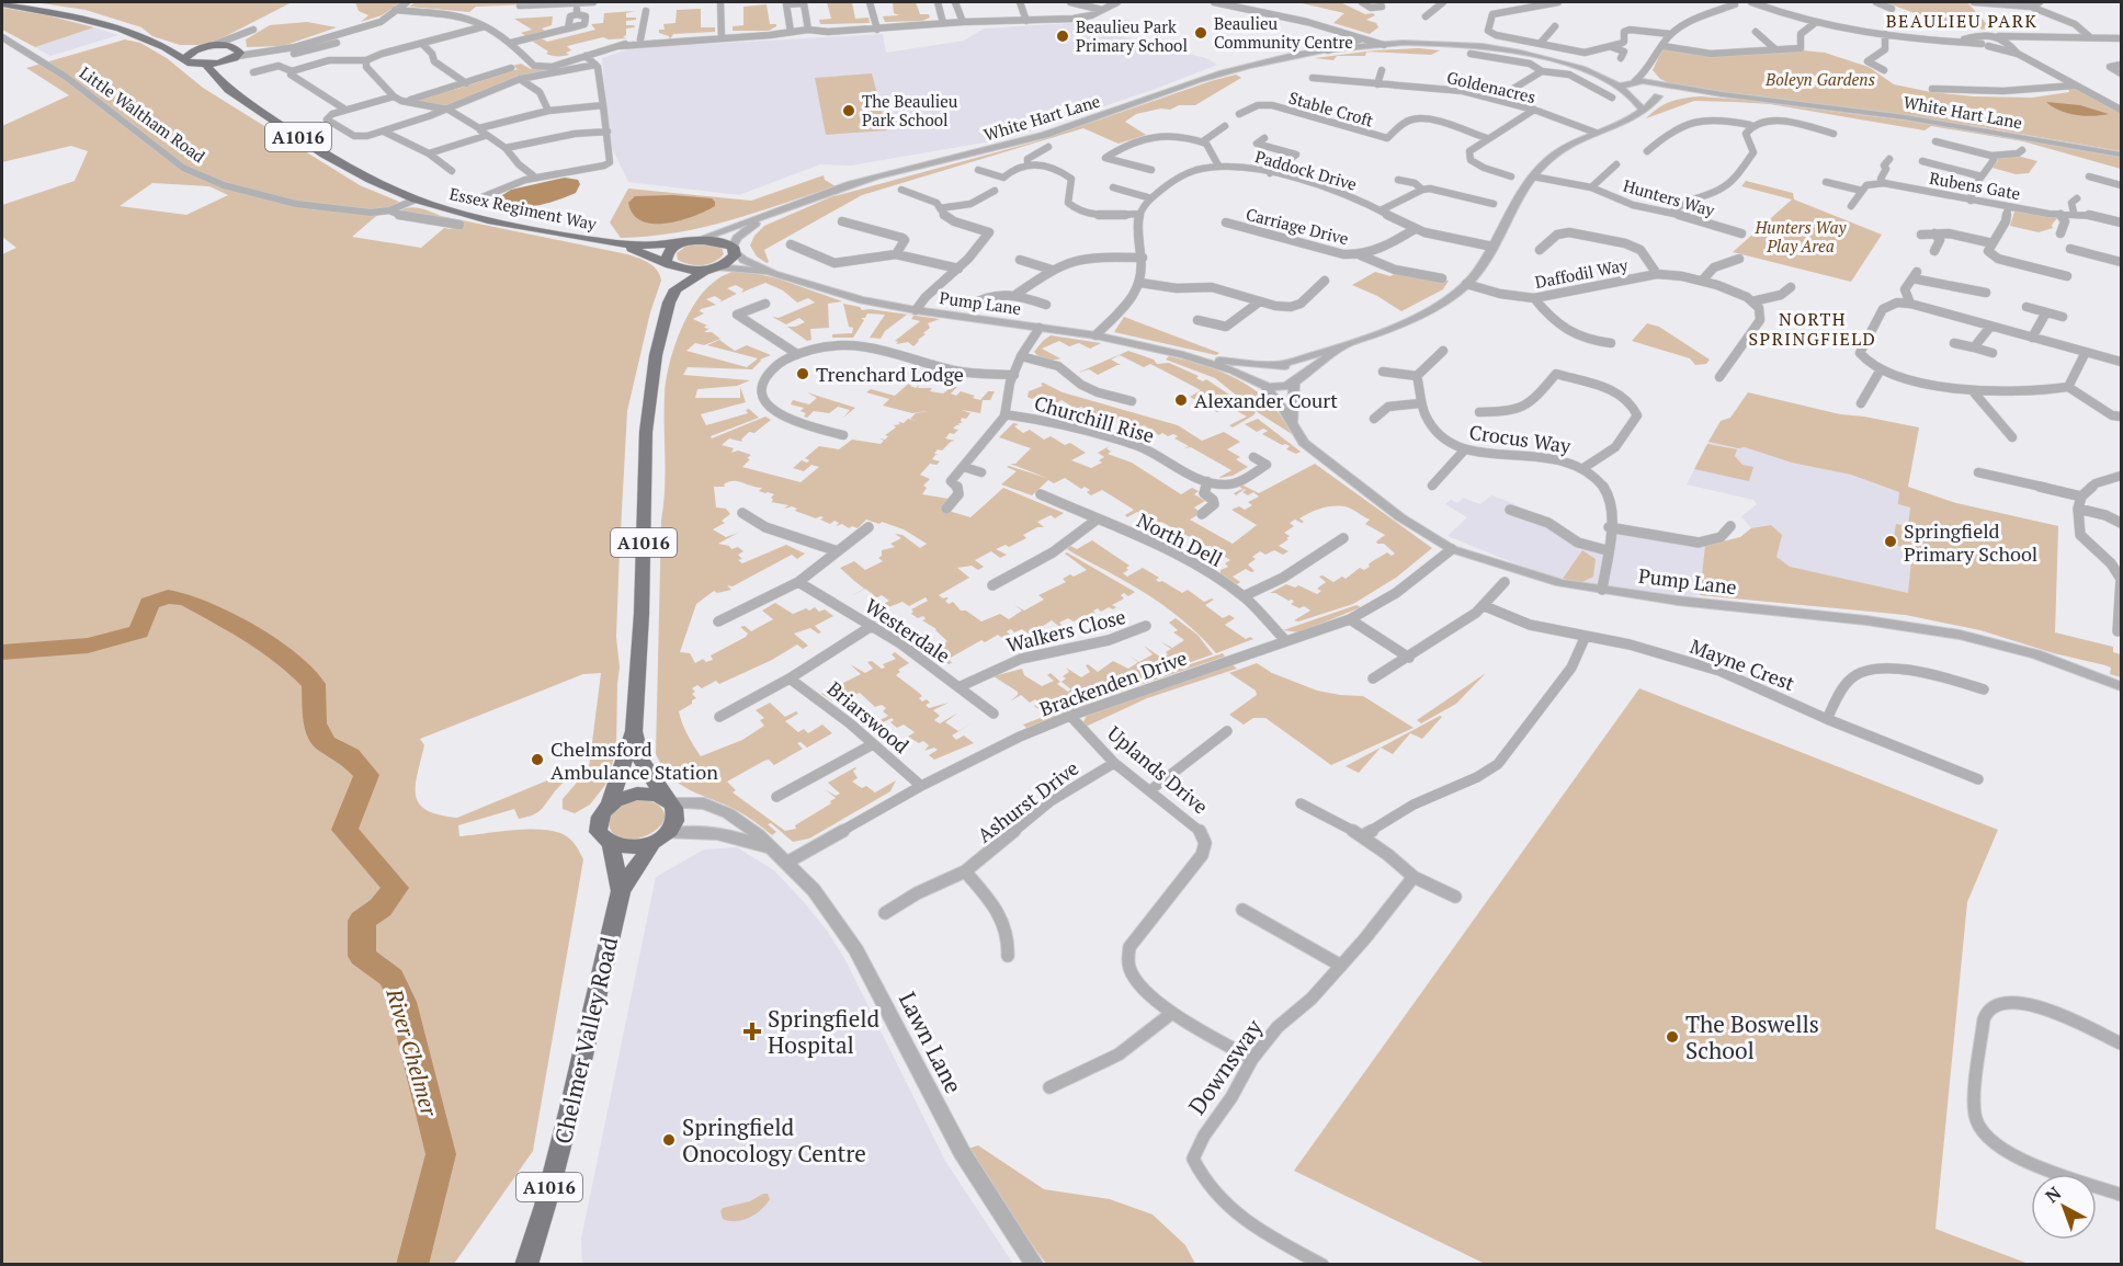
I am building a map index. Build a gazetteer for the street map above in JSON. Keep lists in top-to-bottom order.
{
  "streets": {
    "main road": ["A1016", "Essex Regiment Way", "Chelmer Valley Road"],
    "street": [
      "Goldenacres",
      "Stable Croft",
      "White Hart Lane",
      "Little Waltham Road",
      "Paddock Drive",
      "Rubens Gate",
      "Hunters Way",
      "Carriage Drive",
      "Daffodil Way",
      "Pump Lane",
      "Churchill Rise",
      "Crocus Way",
      "North Dell",
      "Westerdale",
      "Walkers Close",
      "Mayne Crest",
      "Brackenden Drive",
      "Briarswood",
      "Uplands Drive",
      "Ashurst Drive",
      "Lawn Lane",
      "Downsway"
    ]
  },
  "crossings": [
    ["White Hart Lane", "A1016"],
    ["White Hart Lane", "Essex Regiment Way"],
    ["White Hart Lane", "Pump Lane"],
    ["Little Waltham Road", "Essex Regiment Way"],
    ["A1016", "Essex Regiment Way"],
    ["A1016", "Pump Lane"],
    ["A1016", "Chelmer Valley Road"],
    ["A1016", "Lawn Lane"],
    ["Paddock Drive", "Carriage Drive"],
    ["Pump Lane", "Crocus Way"],
    ["Pump Lane", "Brackenden Drive"],
    ["North Dell", "Brackenden Drive"],
    ["Westerdale", "Walkers Close"],
    ["Westerdale", "Briarswood"],
    ["Brackenden Drive", "Briarswood"],
    ["Brackenden Drive", "Uplands Drive"],
    ["Brackenden Drive", "Lawn Lane"],
    ["Uplands Drive", "Ashurst Drive"],
    ["Uplands Drive", "Downsway"],
    ["Chelmer Valley Road", "Lawn Lane"]
  ],
  "districts": ["BEAULIEU PARK", "NORTH SPRINGFIELD"],
  "water": ["River Chelmer"],
  "parks": ["Boleyn Gardens", "Hunters Way Play Area"],
  "places": {
    "other": [
      "Beaulieu Community Centre",
      "Beaulieu Park Primary School",
      "The Beaulieu Park School",
      "Trenchard Lodge",
      "Alexander Court",
      "Springfield Primary School",
      "Chelmsford Ambulance Station",
      "The Boswells School",
      "Springfield Onocology Centre"
    ],
    "health": ["Springfield Hospital"]
  },
  "north": "top left"
}
